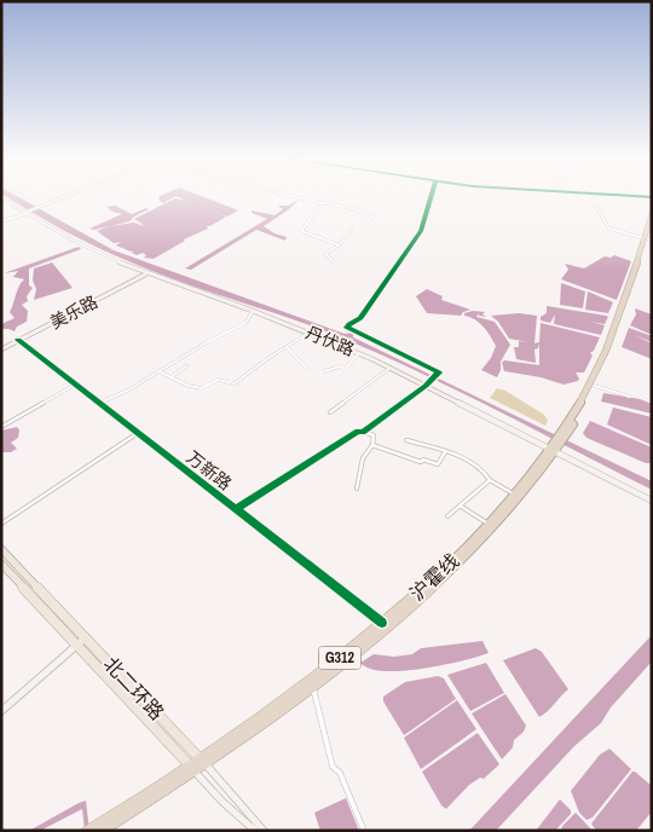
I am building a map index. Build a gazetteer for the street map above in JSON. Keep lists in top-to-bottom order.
{
  "streets": {
    "highway": ["沪霍线", "G312"],
    "main road": [
      "美乐路",
      "丹伏路",
      "万新路",
      "北二环路"
    ]
  },
  "crossings": [
    ["美乐路", "丹伏路"],
    ["美乐路", "万新路"],
    ["丹伏路", "沪霍线"],
    ["万新路", "沪霍线"],
    ["沪霍线", "北二环路"]
  ]
}
